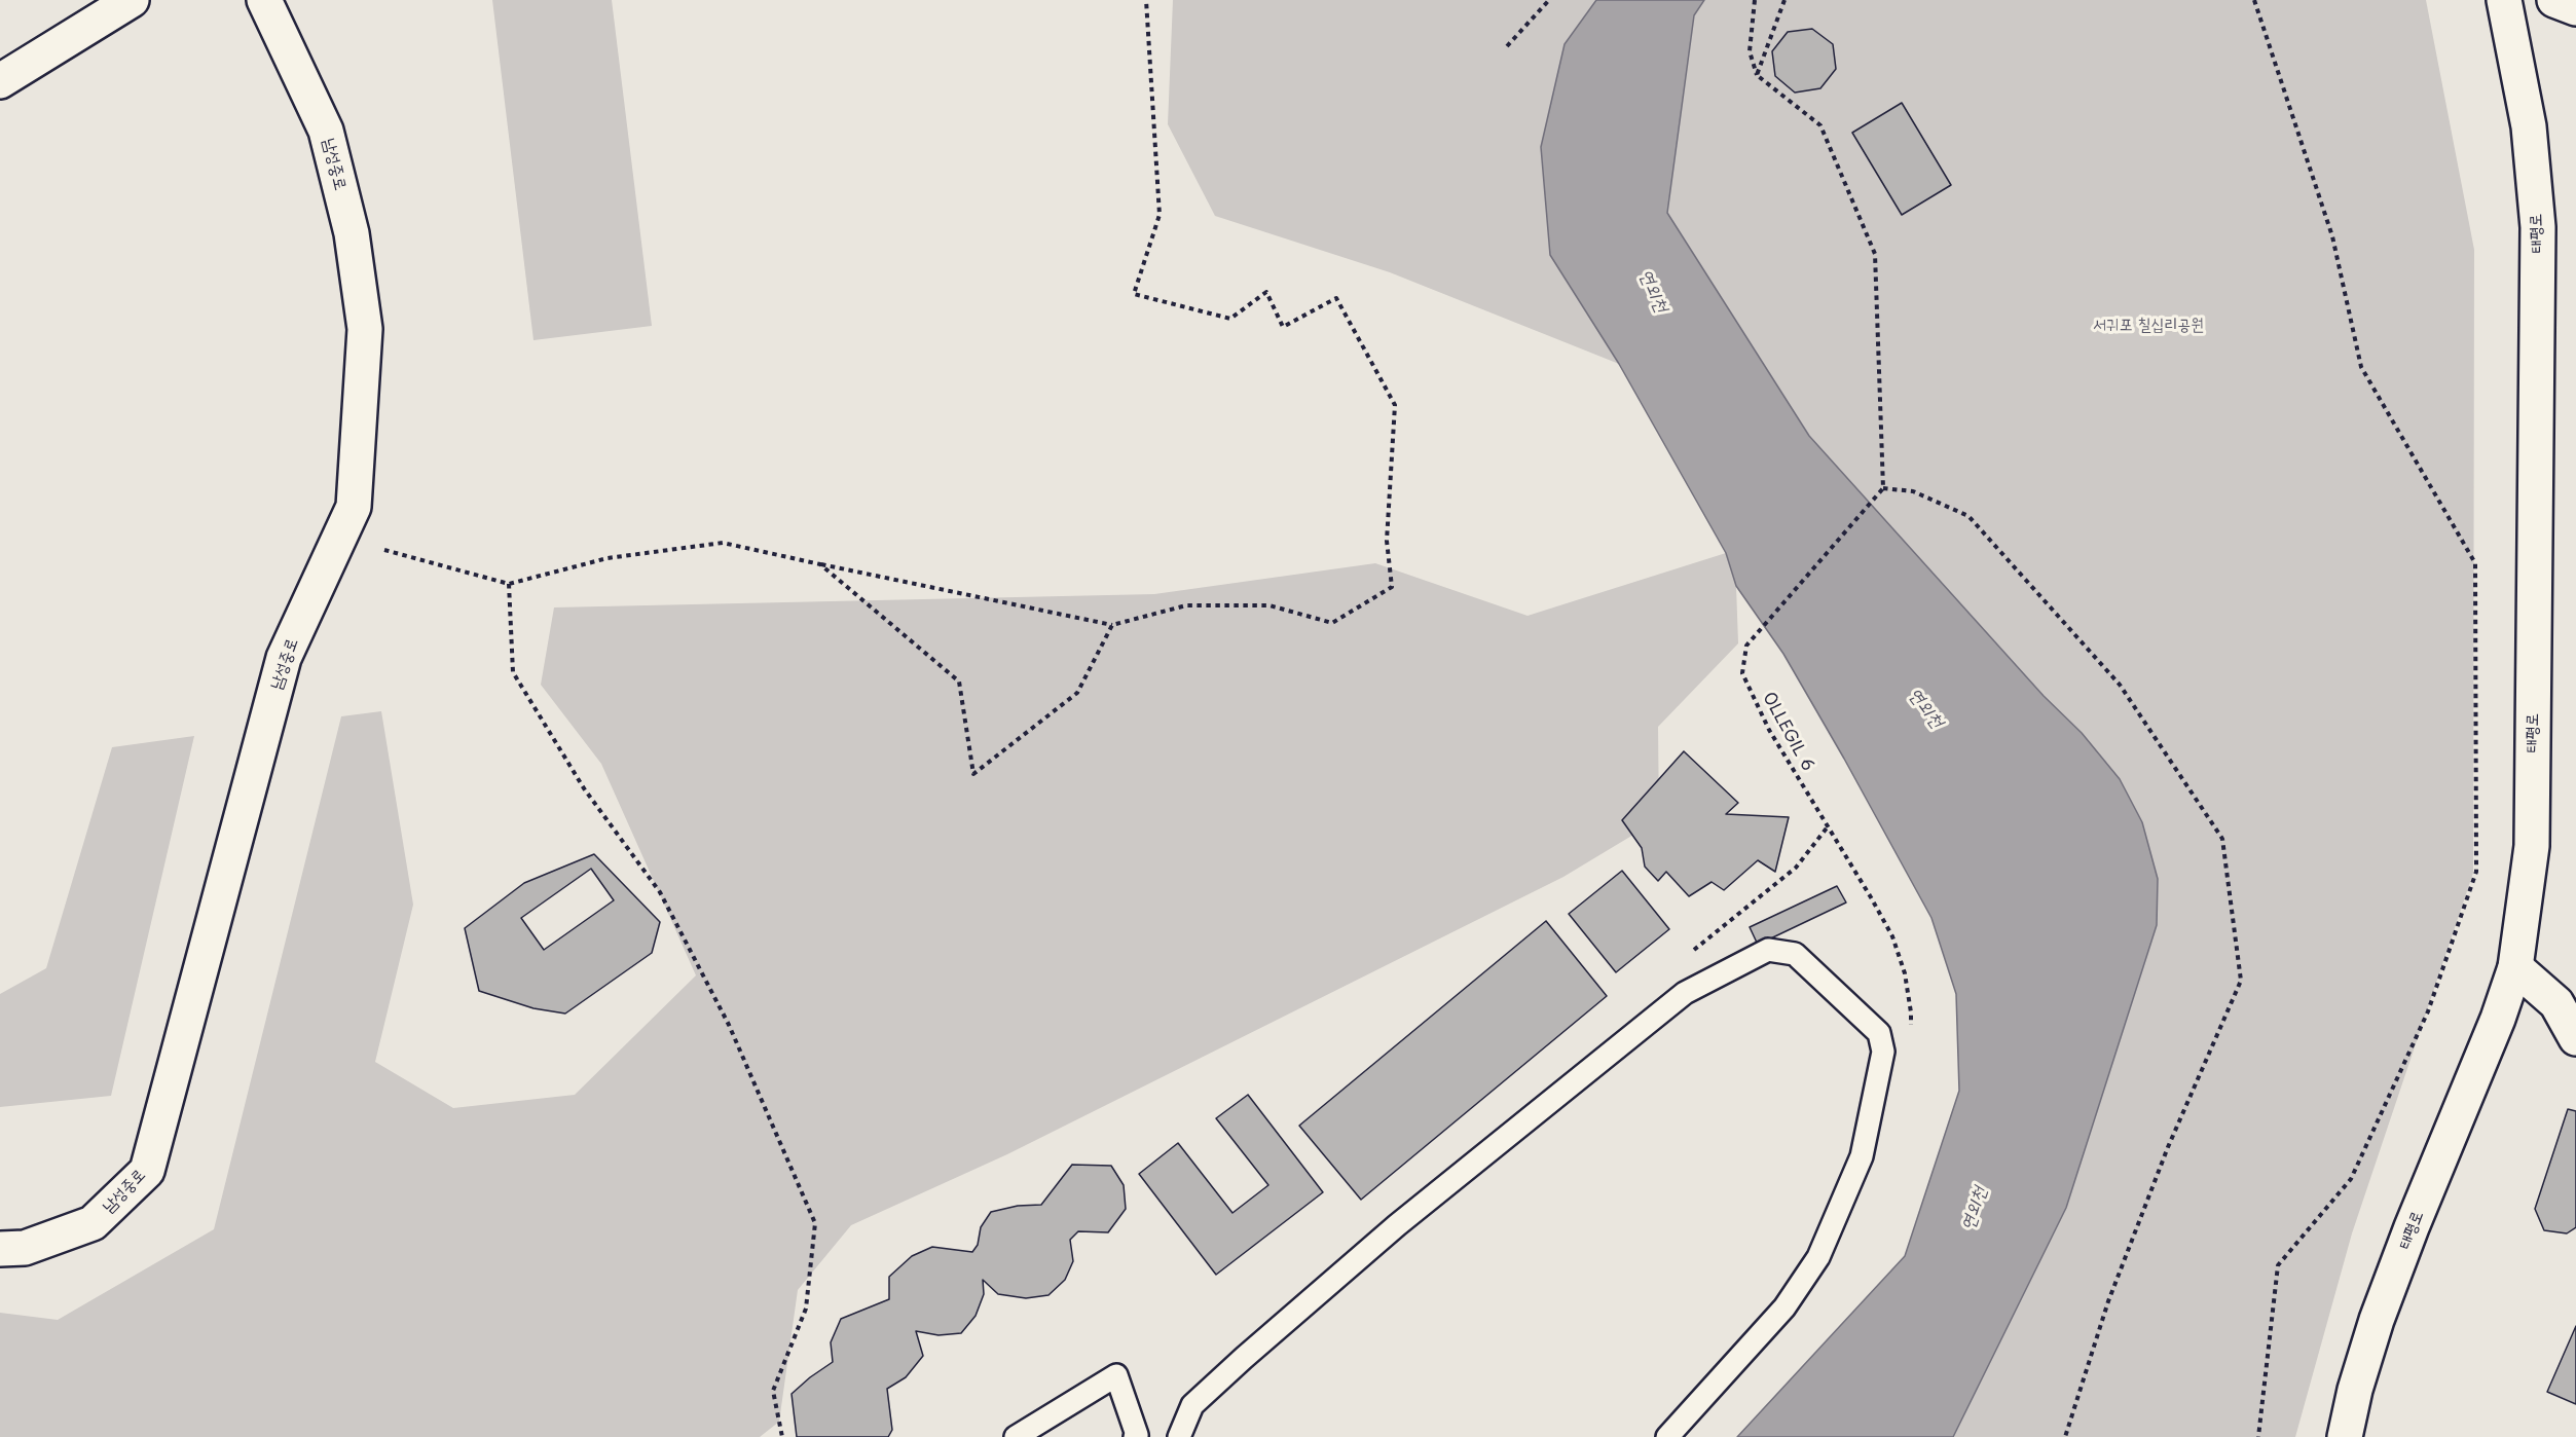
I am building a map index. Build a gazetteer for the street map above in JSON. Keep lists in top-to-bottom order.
{
  "streets": {
    "street": ["남성중로", "태평로"],
    "path": ["OLLEGIL 6"]
  },
  "water": ["연외천"],
  "parks": ["서귀포 칠십리공원"]
}
